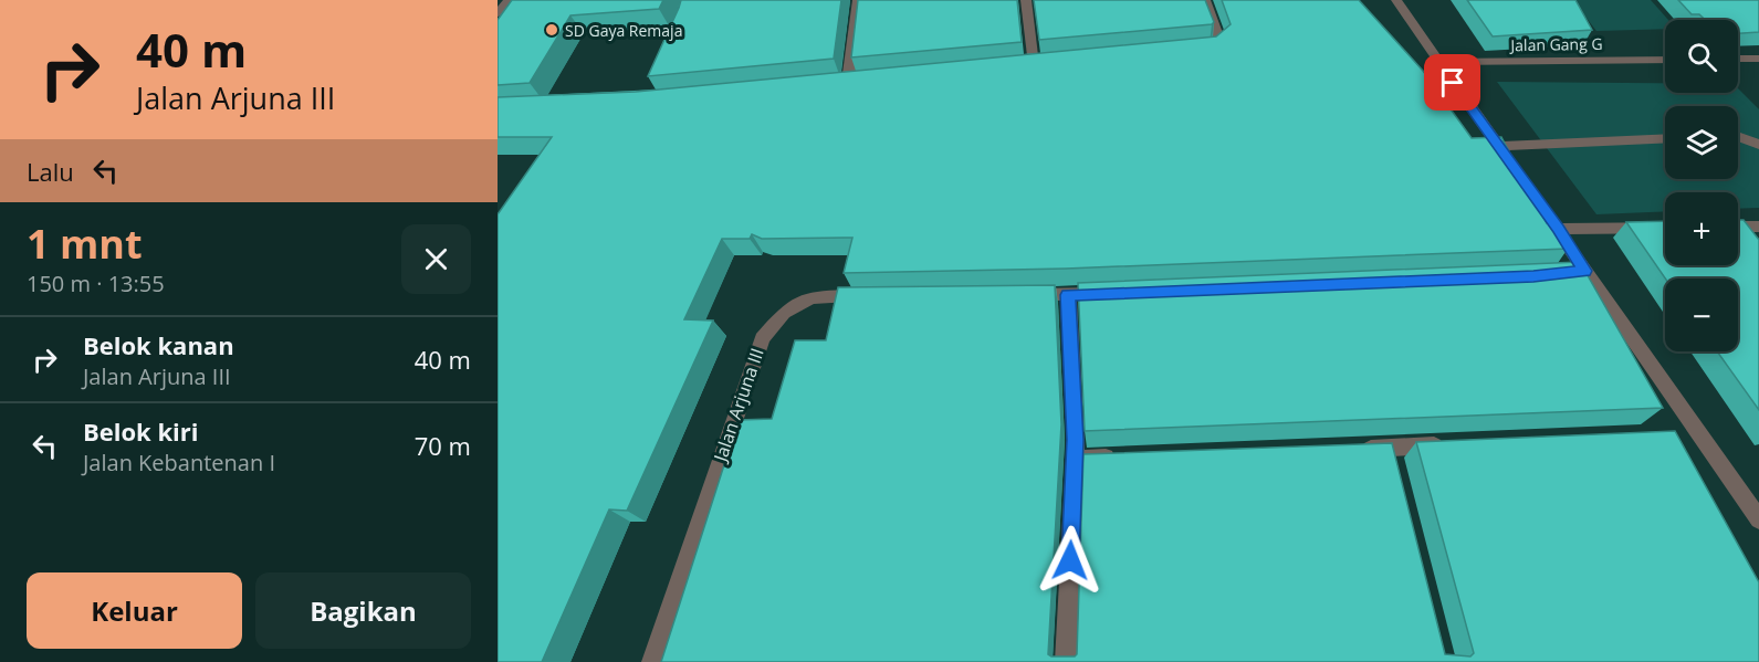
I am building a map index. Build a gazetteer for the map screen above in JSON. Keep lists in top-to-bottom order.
{
  "streets": {
    "street": ["Jalan Gang G", "Jalan Arjuna III"]
  },
  "places": ["SD Gaya Remaja"],
  "page": {
    "turn": ["40 m", "Jalan Arjuna III"],
    "map_buttons": ["+", "−"],
    "then": "Lalu",
    "heading": ["1 mnt", "150 m · 13:55"],
    "list": [
      {
        "name": "Belok kanan",
        "note": "Jalan Arjuna III",
        "value": "40 m"
      },
      {
        "name": "Belok kiri",
        "note": "Jalan Kebantenan I",
        "value": "70 m"
      }
    ],
    "buttons": ["Keluar", "Bagikan"]
  }
}
